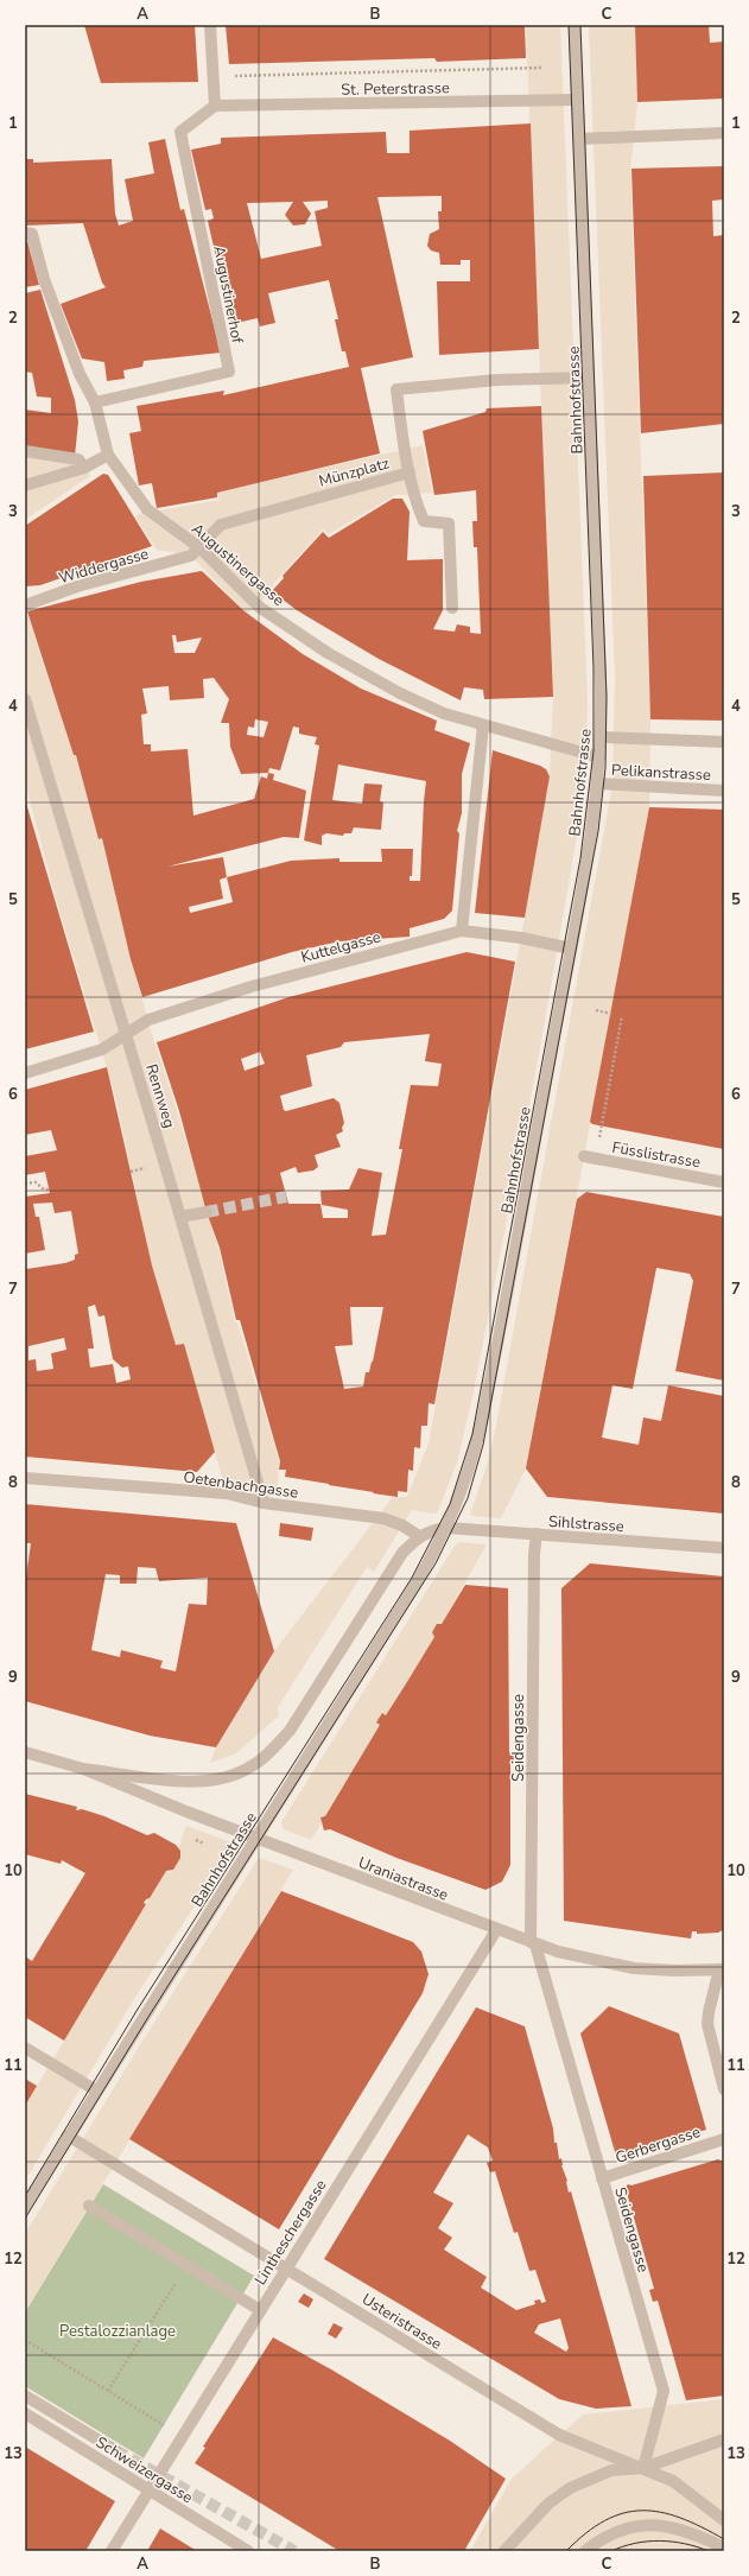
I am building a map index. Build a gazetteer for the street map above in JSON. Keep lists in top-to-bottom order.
{
  "streets": {
    "street": [
      "St. Peterstrasse",
      "Augustinerhof",
      "Bahnhofstrasse",
      "Münzplatz",
      "Augustinergasse",
      "Widdergasse",
      "Pelikanstrasse",
      "Kuttelgasse",
      "Rennweg",
      "Füsslistrasse",
      "Oetenbachgasse",
      "Sihlstrasse",
      "Seidengasse",
      "Uraniastrasse",
      "Gerbergasse",
      "Lintheschergasse",
      "Usteristrasse",
      "Schweizergasse"
    ]
  },
  "crossings": [
    ["St. Peterstrasse", "Augustinerhof"],
    ["St. Peterstrasse", "Bahnhofstrasse"],
    ["Augustinerhof", "Augustinergasse"],
    ["Bahnhofstrasse", "Münzplatz"],
    ["Bahnhofstrasse", "Augustinergasse"],
    ["Bahnhofstrasse", "Pelikanstrasse"],
    ["Bahnhofstrasse", "Kuttelgasse"],
    ["Bahnhofstrasse", "Sihlstrasse"],
    ["Bahnhofstrasse", "Uraniastrasse"],
    ["Bahnhofstrasse", "Usteristrasse"],
    ["Münzplatz", "Augustinergasse"],
    ["Münzplatz", "Widdergasse"],
    ["Kuttelgasse", "Rennweg"],
    ["Rennweg", "Oetenbachgasse"],
    ["Oetenbachgasse", "Uraniastrasse"],
    ["Sihlstrasse", "Seidengasse"],
    ["Seidengasse", "Uraniastrasse"],
    ["Seidengasse", "Gerbergasse"],
    ["Seidengasse", "Usteristrasse"],
    ["Uraniastrasse", "Lintheschergasse"],
    ["Lintheschergasse", "Usteristrasse"],
    ["Lintheschergasse", "Schweizergasse"]
  ],
  "parks": ["Pestalozzianlage"],
  "grid": {
    "columns": ["A", "B", "C"],
    "rows": [
      "1",
      "2",
      "3",
      "4",
      "5",
      "6",
      "7",
      "8",
      "9",
      "10",
      "11",
      "12",
      "13"
    ]
  }
}
